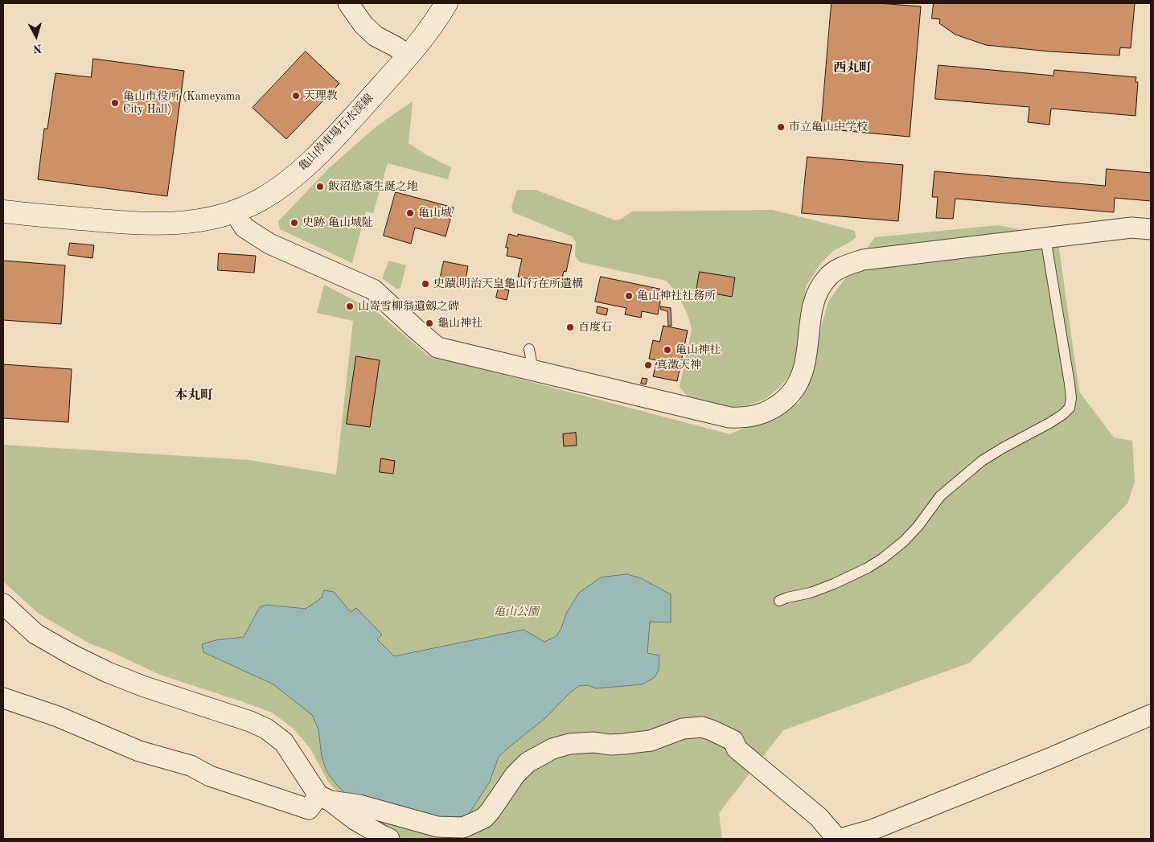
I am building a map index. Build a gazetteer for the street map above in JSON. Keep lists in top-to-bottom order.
{
  "streets": {
    "main road": ["亀山停車場石水渓線"]
  },
  "districts": ["西丸町", "本丸町"],
  "parks": ["亀山公園"],
  "places": [
    "天理教",
    "亀山市役所 (Kameyama City Hall)",
    "市立亀山中学校",
    "飯沼慾斎生誕之地",
    "亀山城",
    "史跡 亀山城阯",
    "史蹟 明治天皇龜山行在所遺構",
    "亀山神社社務所",
    "山嵜雪柳翁遺劔之碑",
    "龜山神社",
    "百度石",
    "亀山神社",
    "真澂天神"
  ],
  "north": "bottom"
}
